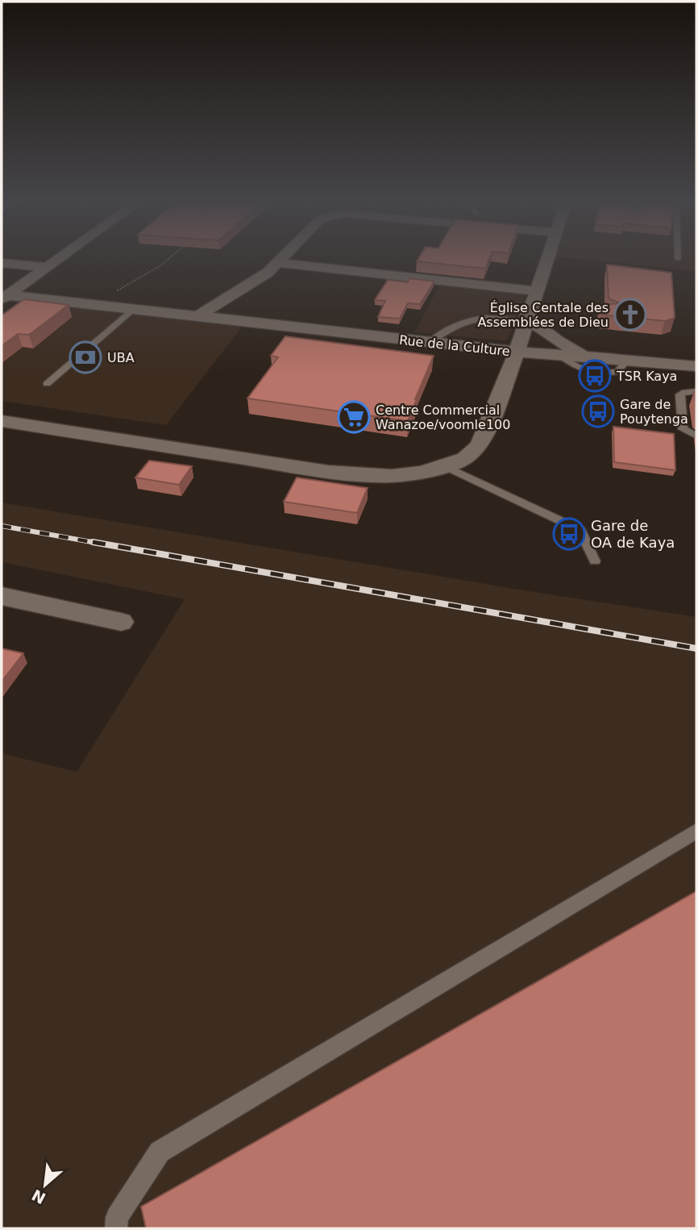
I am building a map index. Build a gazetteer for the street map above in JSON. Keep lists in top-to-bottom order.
{
  "streets": {
    "street": ["Rue de la Culture"]
  },
  "places": {
    "church": ["Église Centale des Assemblées de Dieu"],
    "bank": ["UBA"],
    "bus stop": ["TSR Kaya", "Gare de Pouytenga", "Gare de OA de Kaya"],
    "supermarket": ["Centre Commercial Wanazoe/voomle100"]
  },
  "north": "bottom left"
}
